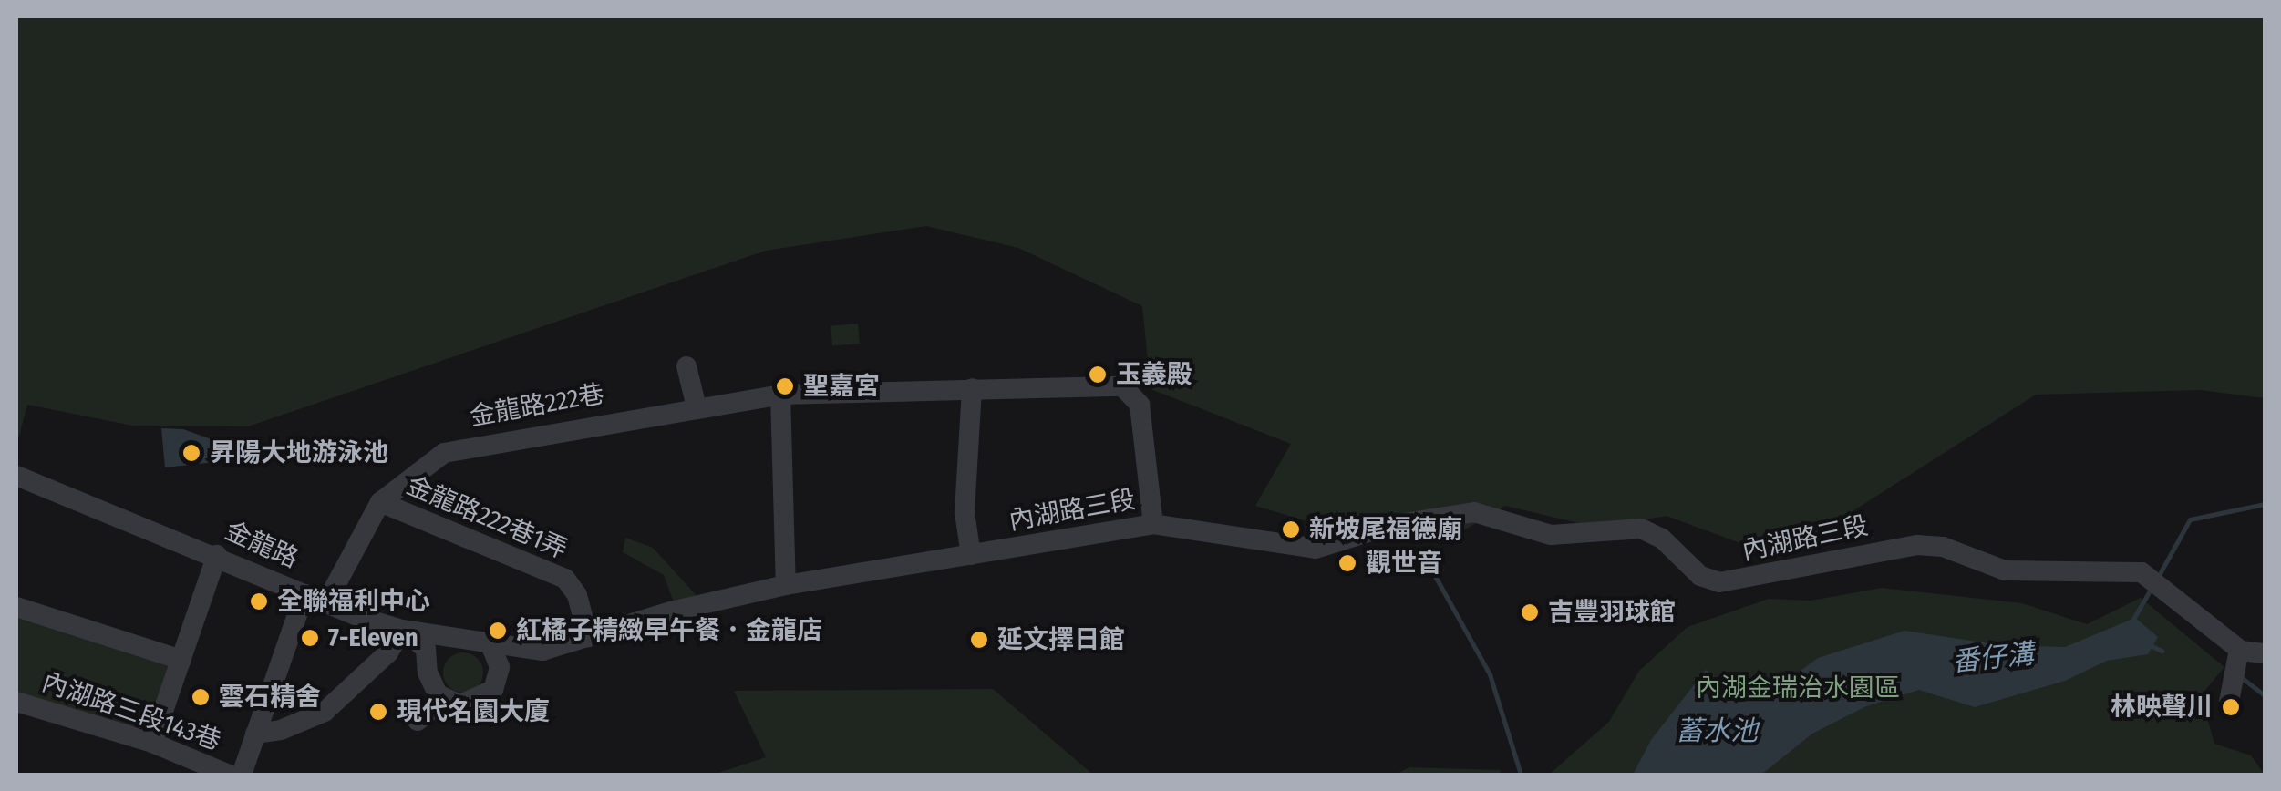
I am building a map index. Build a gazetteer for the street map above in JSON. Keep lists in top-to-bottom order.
{
  "streets": {
    "street": [
      "金龍路222巷",
      "內湖路三段",
      "金龍路222巷1弄",
      "金龍路",
      "內湖路三段143巷"
    ]
  },
  "crossings": [
    ["金龍路222巷", "內湖路三段"],
    ["金龍路222巷", "金龍路222巷1弄"],
    ["金龍路222巷", "金龍路"],
    ["內湖路三段", "金龍路222巷1弄"],
    ["內湖路三段", "金龍路"]
  ],
  "water": ["番仔溝", "蓄水池"],
  "parks": ["內湖金瑞治水園區"],
  "places": [
    "玉義殿",
    "聖嘉宮",
    "昇陽大地游泳池",
    "新坡尾福德廟",
    "觀世音",
    "全聯福利中心",
    "吉豐羽球館",
    "紅橘子精緻早午餐．金龍店",
    "7-Eleven",
    "延文擇日館",
    "雲石精舍",
    "林映聲川",
    "現代名園大廈"
  ]
}
